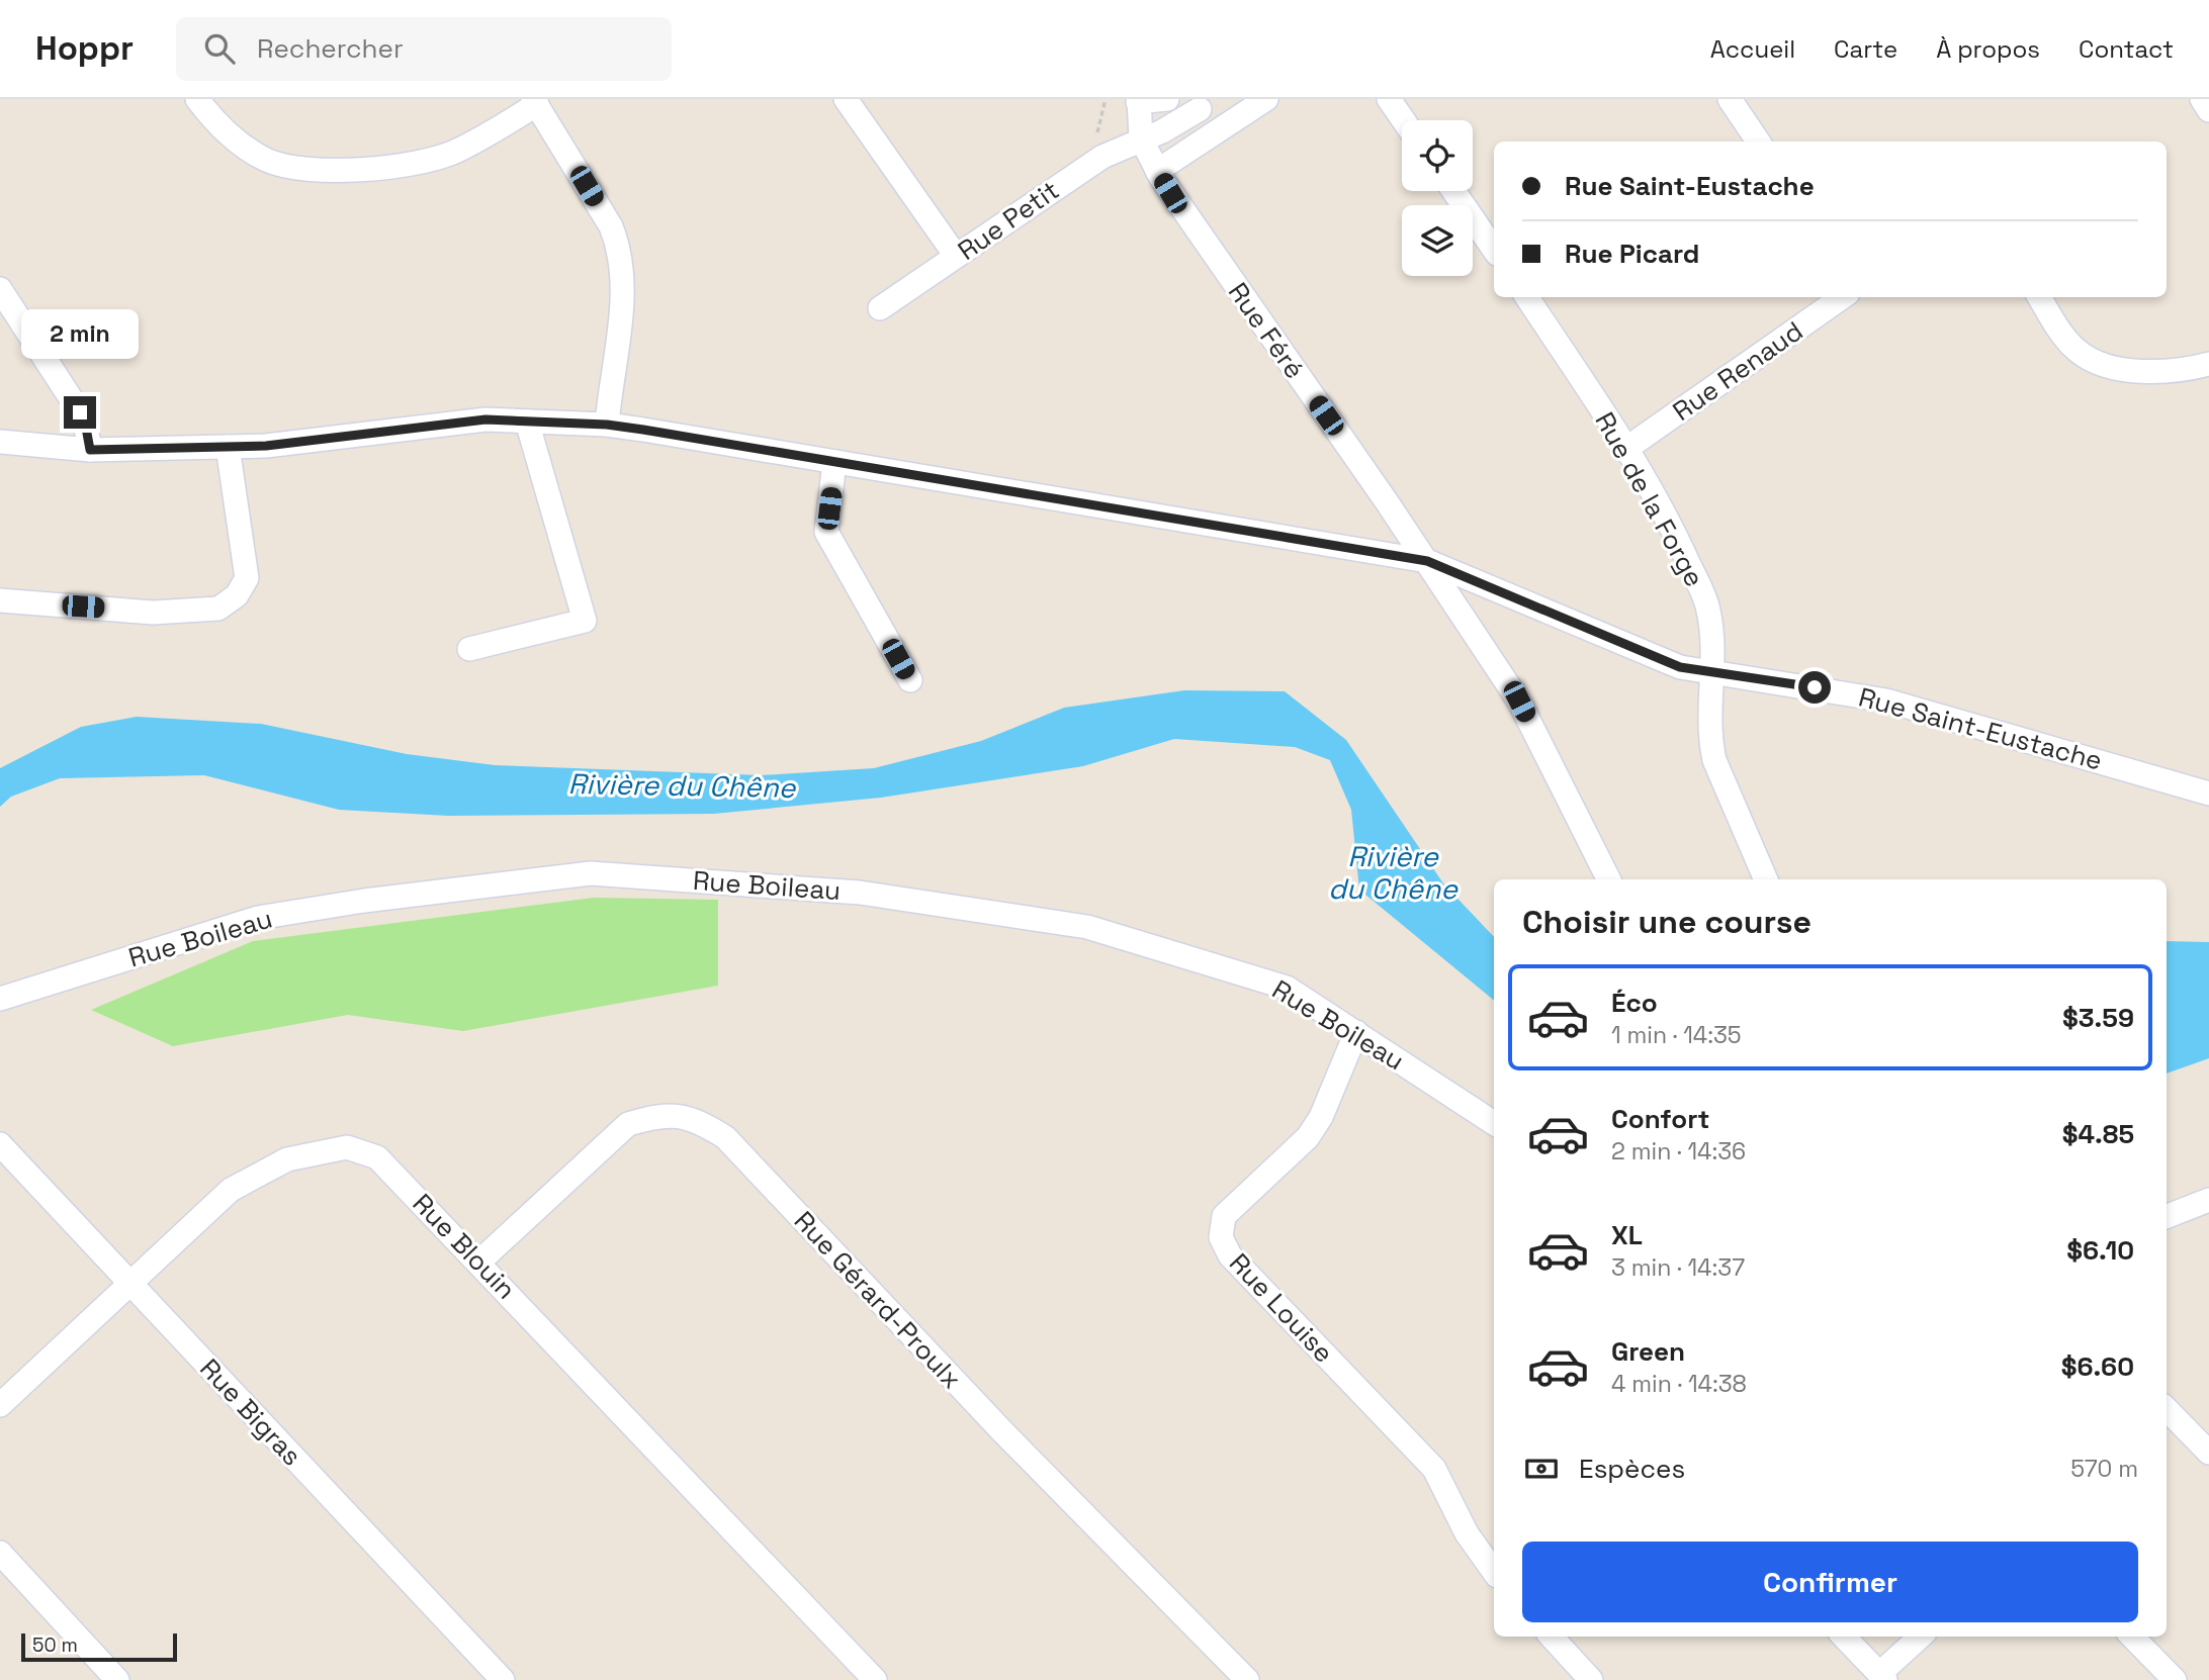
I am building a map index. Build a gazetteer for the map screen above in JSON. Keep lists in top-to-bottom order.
{
  "streets": {
    "street": [
      "Rue Petit",
      "Rue Féré",
      "Rue Renaud",
      "Rue de la Forge",
      "Rue Saint-Eustache",
      "Rue Boileau",
      "Rue Blouin",
      "Rue Gérard-Proulx",
      "Rue Louise",
      "Rue Bigras"
    ]
  },
  "crossings": [
    ["Rue Petit", "Rue Féré"],
    ["Rue Féré", "Rue Saint-Eustache"],
    ["Rue Renaud", "Rue de la Forge"],
    ["Rue de la Forge", "Rue Saint-Eustache"],
    ["Rue Boileau", "Rue Louise"],
    ["Rue Blouin", "Rue Gérard-Proulx"],
    ["Rue Blouin", "Rue Bigras"]
  ],
  "water": ["Rivière du Chêne"],
  "scale_bar": "50 m",
  "page": {
    "header": "Hoppr",
    "search": "Rechercher",
    "nav": [
      "Accueil",
      "Carte",
      "À propos",
      "Contact"
    ],
    "banner": ["Rue Saint-Eustache", "Rue Picard"],
    "bubble": "2 min",
    "heading": "Choisir une course",
    "list": [
      {
        "name": "Éco",
        "note": "1 min · 14:35",
        "value": "$3.59"
      },
      {
        "name": "Confort",
        "note": "2 min · 14:36",
        "value": "$4.85"
      },
      {
        "name": "XL",
        "note": "3 min · 14:37",
        "value": "$6.10"
      },
      {
        "name": "Green",
        "note": "4 min · 14:38",
        "value": "$6.60"
      }
    ],
    "pay": ["Espèces", "570 m"],
    "buttons": "Confirmer",
    "scale": "50 m"
  }
}
